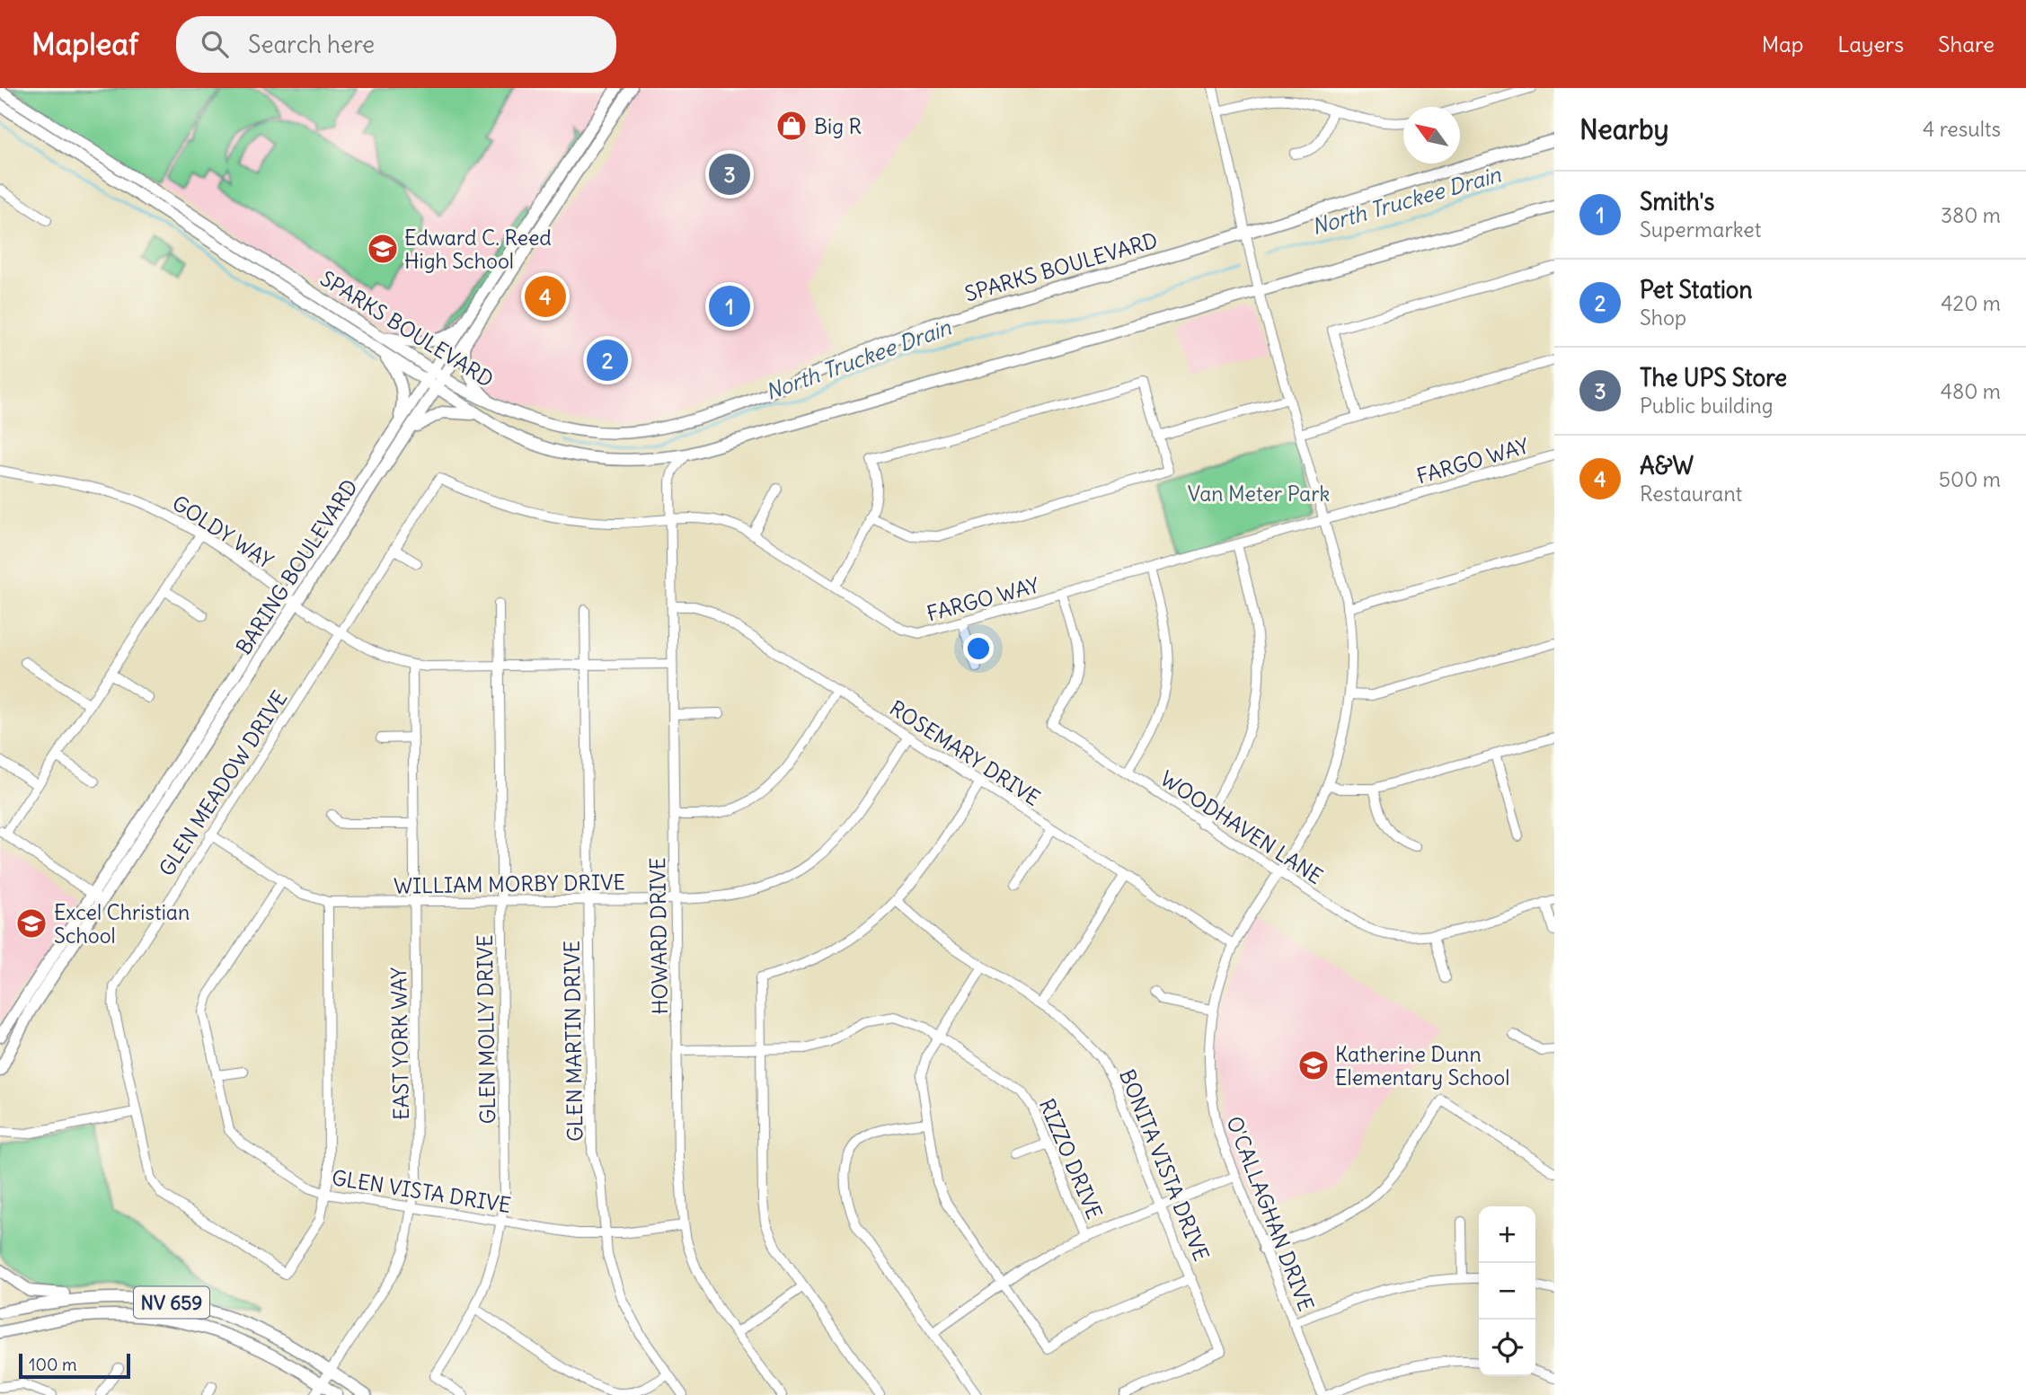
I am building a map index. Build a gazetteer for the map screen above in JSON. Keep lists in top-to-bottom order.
{
  "streets": {
    "main road": ["SPARKS BOULEVARD", "BARING BOULEVARD", "NV 659"],
    "street": [
      "FARGO WAY",
      "GOLDY WAY",
      "ROSEMARY DRIVE",
      "GLEN MEADOW DRIVE",
      "WOODHAVEN LANE",
      "WILLIAM MORBY DRIVE",
      "HOWARD DRIVE",
      "GLEN MOLLY DRIVE",
      "GLEN MARTIN DRIVE",
      "EAST YORK WAY",
      "RIZZO DRIVE",
      "BONITA VISTA DRIVE",
      "GLEN VISTA DRIVE",
      "O'CALLAGHAN DRIVE"
    ]
  },
  "crossings": [
    ["SPARKS BOULEVARD", "BARING BOULEVARD"],
    ["SPARKS BOULEVARD", "HOWARD DRIVE"],
    ["SPARKS BOULEVARD", "O'CALLAGHAN DRIVE"],
    ["FARGO WAY", "GLEN MEADOW DRIVE"],
    ["FARGO WAY", "WOODHAVEN LANE"],
    ["FARGO WAY", "HOWARD DRIVE"],
    ["FARGO WAY", "O'CALLAGHAN DRIVE"],
    ["GOLDY WAY", "BARING BOULEVARD"],
    ["GOLDY WAY", "GLEN MEADOW DRIVE"],
    ["GOLDY WAY", "HOWARD DRIVE"],
    ["GOLDY WAY", "GLEN MOLLY DRIVE"],
    ["GOLDY WAY", "GLEN MARTIN DRIVE"],
    ["GOLDY WAY", "EAST YORK WAY"],
    ["ROSEMARY DRIVE", "WILLIAM MORBY DRIVE"],
    ["ROSEMARY DRIVE", "HOWARD DRIVE"],
    ["ROSEMARY DRIVE", "O'CALLAGHAN DRIVE"],
    ["GLEN MEADOW DRIVE", "WILLIAM MORBY DRIVE"],
    ["GLEN MEADOW DRIVE", "GLEN VISTA DRIVE"],
    ["WOODHAVEN LANE", "O'CALLAGHAN DRIVE"],
    ["WILLIAM MORBY DRIVE", "HOWARD DRIVE"],
    ["WILLIAM MORBY DRIVE", "GLEN MOLLY DRIVE"],
    ["WILLIAM MORBY DRIVE", "GLEN MARTIN DRIVE"],
    ["WILLIAM MORBY DRIVE", "EAST YORK WAY"],
    ["WILLIAM MORBY DRIVE", "GLEN VISTA DRIVE"],
    ["HOWARD DRIVE", "RIZZO DRIVE"],
    ["HOWARD DRIVE", "GLEN VISTA DRIVE"],
    ["GLEN MOLLY DRIVE", "GLEN VISTA DRIVE"],
    ["GLEN MARTIN DRIVE", "GLEN VISTA DRIVE"],
    ["EAST YORK WAY", "GLEN VISTA DRIVE"],
    ["EAST YORK WAY", "NV 659"]
  ],
  "water": ["North Truckee Drain"],
  "parks": ["Van Meter Park"],
  "places": {
    "shop": ["Big R"],
    "school or university": ["Edward C. Reed High School", "Excel Christian School", "Katherine Dunn Elementary School"]
  },
  "scale_bar": "100 m",
  "north": "top left",
  "page": {
    "header": "Mapleaf",
    "search": "Search here",
    "nav": ["Map", "Layers", "Share"],
    "heading": ["Nearby", "4 results"],
    "pins": [
      "3",
      "4",
      "1",
      "2"
    ],
    "list": [
      {
        "mark": "1",
        "name": "Smith's",
        "note": "Supermarket",
        "value": "380 m"
      },
      {
        "mark": "2",
        "name": "Pet Station",
        "note": "Shop",
        "value": "420 m"
      },
      {
        "mark": "3",
        "name": "The UPS Store",
        "note": "Public building",
        "value": "480 m"
      },
      {
        "mark": "4",
        "name": "A&W",
        "note": "Restaurant",
        "value": "500 m"
      }
    ],
    "map_buttons": ["+", "−"],
    "scale": "100 m"
  }
}
